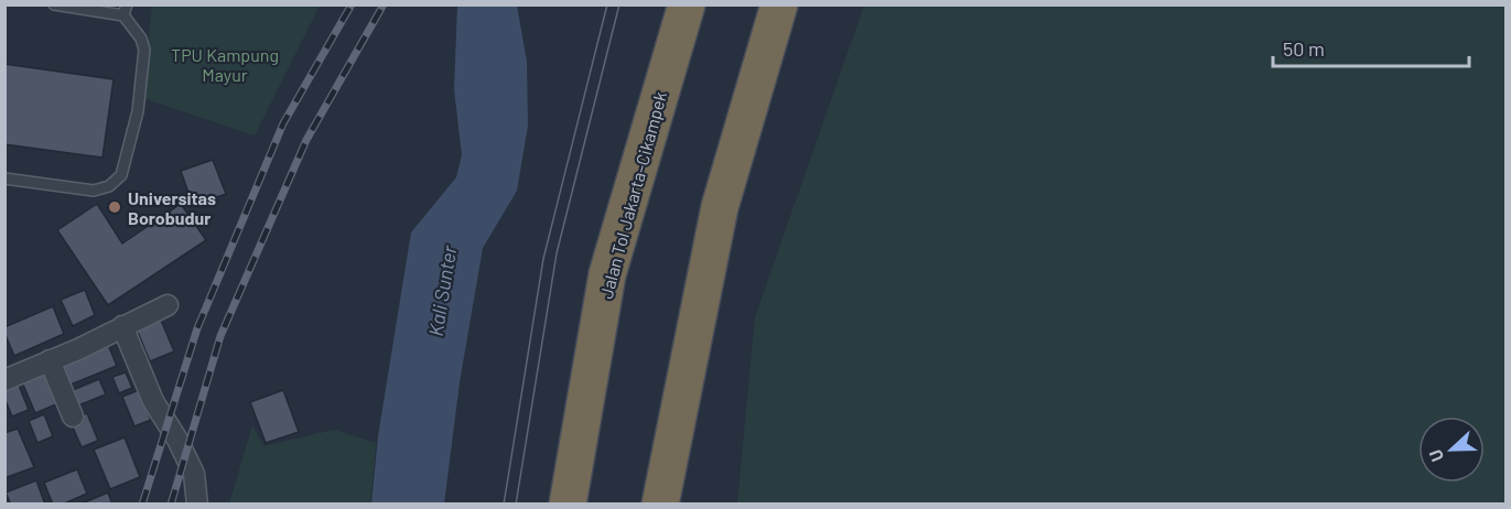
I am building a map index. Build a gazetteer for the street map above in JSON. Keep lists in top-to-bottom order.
{
  "streets": {
    "highway": ["Jalan Tol Jakarta–Cikampek"]
  },
  "water": ["Kali Sunter"],
  "parks": ["TPU Kampung Mayur"],
  "places": ["Universitas Borobudur"],
  "scale_bar": "50 m",
  "north": "left"
}
